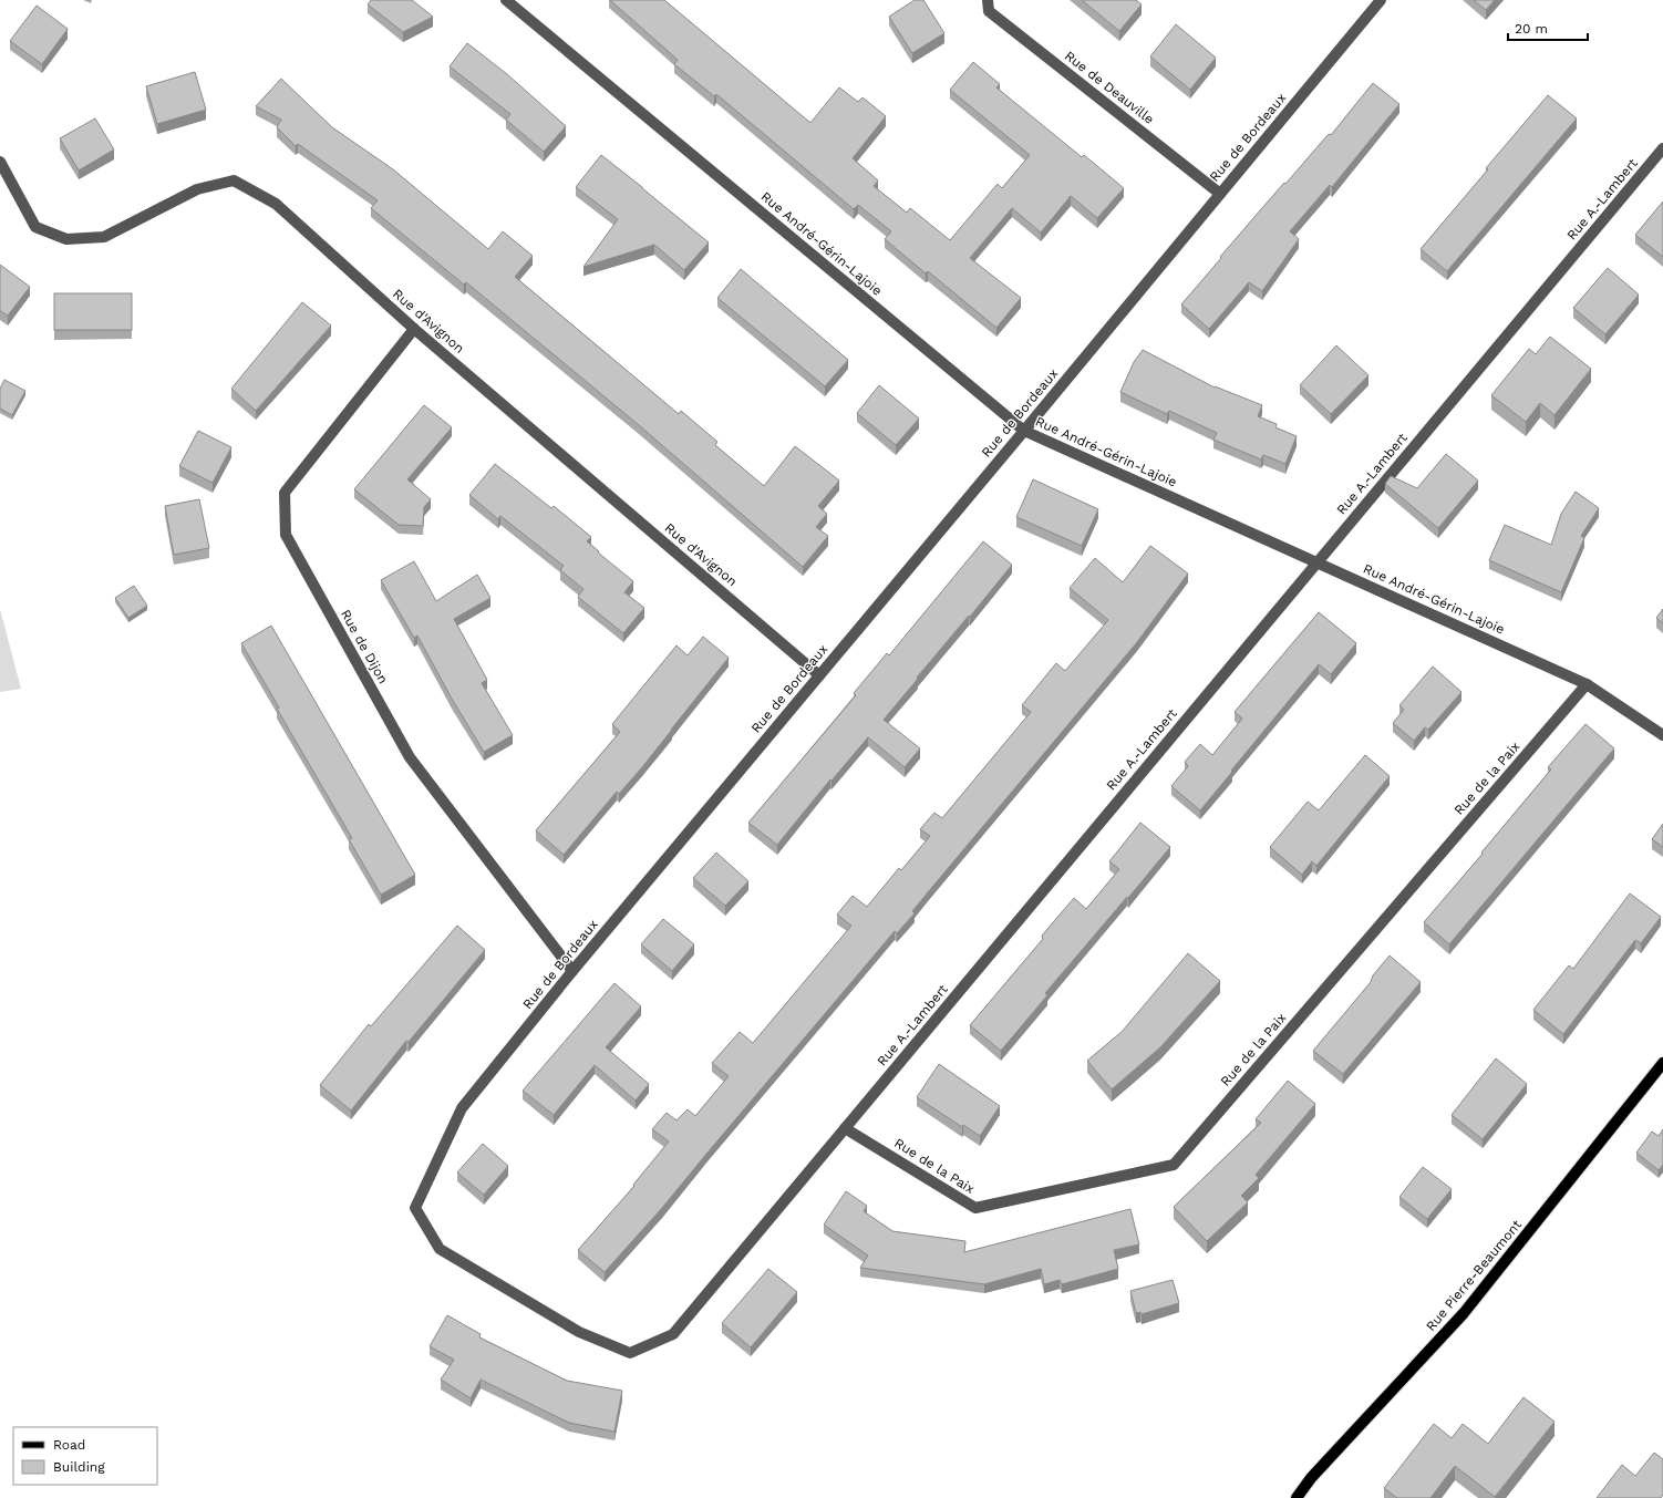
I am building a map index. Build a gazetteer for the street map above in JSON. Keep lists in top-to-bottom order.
{
  "streets": {
    "main road": ["Rue Pierre-Beaumont"],
    "street": [
      "Rue de Deauville",
      "Rue de Bordeaux",
      "Rue A.-Lambert",
      "Rue André-Gérin-Lajoie",
      "Rue d'Avignon",
      "Rue de Dijon",
      "Rue de la Paix"
    ]
  },
  "crossings": [
    ["Rue de Deauville", "Rue de Bordeaux"],
    ["Rue de Bordeaux", "Rue A.-Lambert"],
    ["Rue de Bordeaux", "Rue André-Gérin-Lajoie"],
    ["Rue de Bordeaux", "Rue d'Avignon"],
    ["Rue de Bordeaux", "Rue de Dijon"],
    ["Rue A.-Lambert", "Rue André-Gérin-Lajoie"],
    ["Rue A.-Lambert", "Rue de la Paix"],
    ["Rue André-Gérin-Lajoie", "Rue de la Paix"],
    ["Rue d'Avignon", "Rue de Dijon"]
  ],
  "legend": ["Road", "Building"],
  "scale_bar": "20 m"
}
